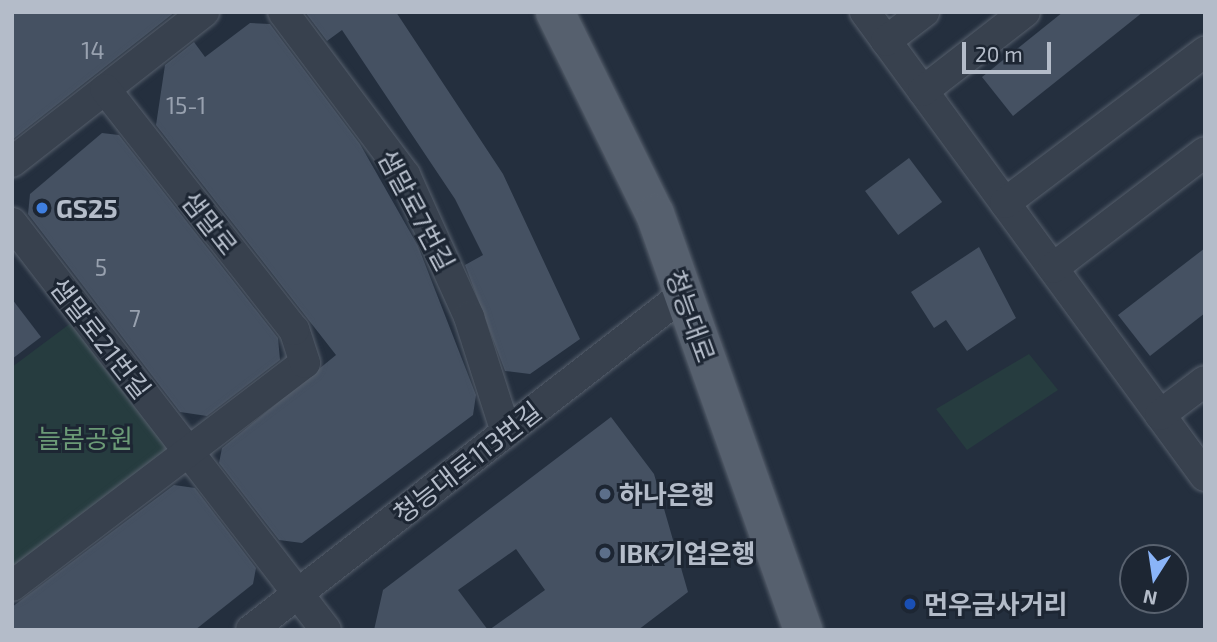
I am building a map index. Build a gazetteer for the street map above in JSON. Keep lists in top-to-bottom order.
{
  "streets": {
    "main road": ["청능대로"],
    "street": [
      "샘말로7번길",
      "샘말로",
      "샘말로21번길",
      "청능대로113번길"
    ]
  },
  "crossings": [
    ["샘말로7번길", "청능대로113번길"],
    ["샘말로", "샘말로21번길"],
    ["청능대로", "청능대로113번길"],
    ["샘말로21번길", "청능대로113번길"]
  ],
  "parks": ["늘봄공원"],
  "places": [
    "GS25",
    "하나은행",
    "IBK기업은행",
    "먼우금사거리"
  ],
  "house_numbers": [
    "14",
    "15-1",
    "5",
    "7"
  ],
  "scale_bar": "20 m",
  "north": "bottom"
}
